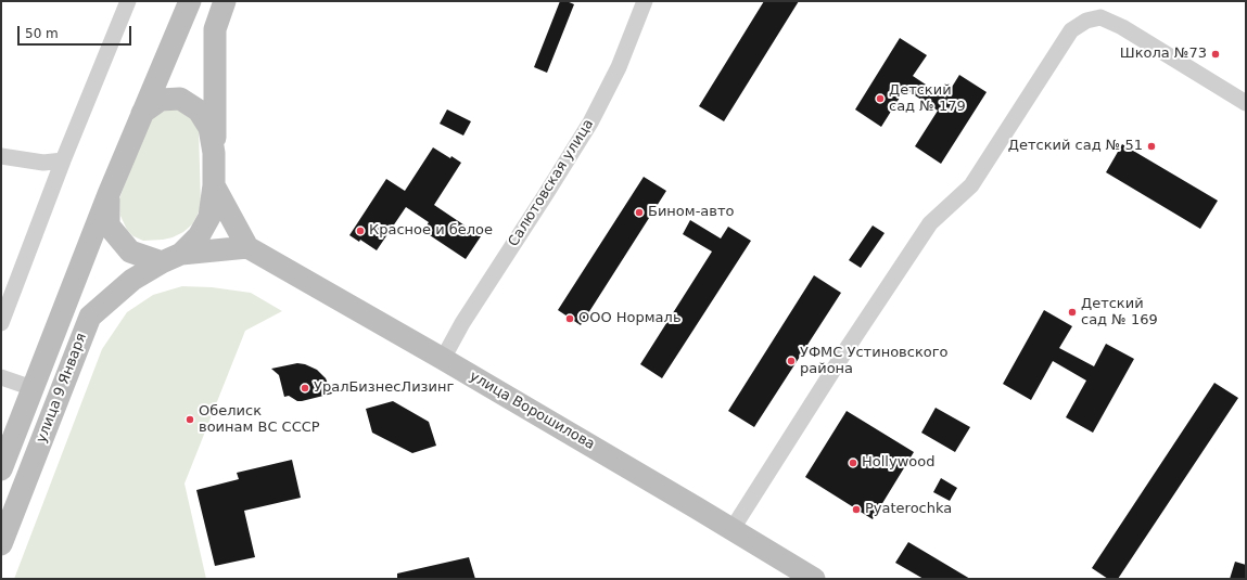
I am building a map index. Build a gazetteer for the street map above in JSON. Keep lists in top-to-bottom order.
{
  "streets": {
    "main road": ["улица 9 Января", "улица Ворошилова"],
    "street": ["Салютовская улица"]
  },
  "crossings": [
    ["Салютовская улица", "улица Ворошилова"]
  ],
  "places": [
    "Школа №73",
    "Детский сад № 179",
    "Детский сад № 51",
    "Бином-авто",
    "Красное и белое",
    "Детский сад № 169",
    "ООО Нормаль",
    "УФМС Устиновского района",
    "УралБизнесЛизинг",
    "Обелиск воинам ВС СССР",
    "Hollywood",
    "Pyaterochka"
  ],
  "scale_bar": "50 m"
}
